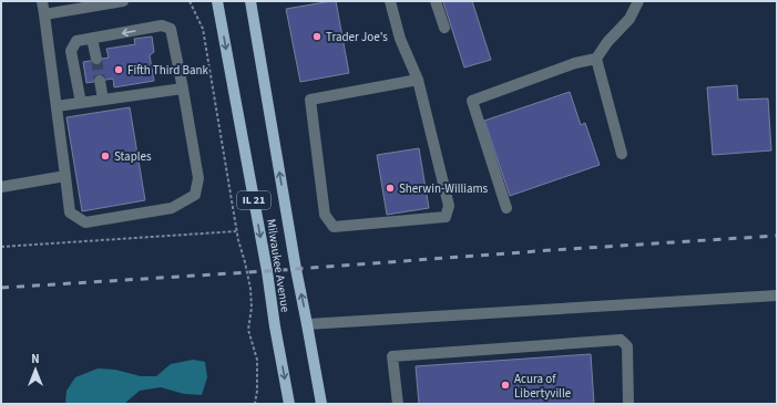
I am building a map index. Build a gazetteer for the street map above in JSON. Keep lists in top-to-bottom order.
{
  "streets": {
    "main road": ["IL 21", "Milwaukee Avenue"]
  },
  "places": [
    "Trader Joe's",
    "Fifth Third Bank",
    "Staples",
    "Sherwin-Williams",
    "Acura of Libertyville"
  ],
  "north": "top"
}
